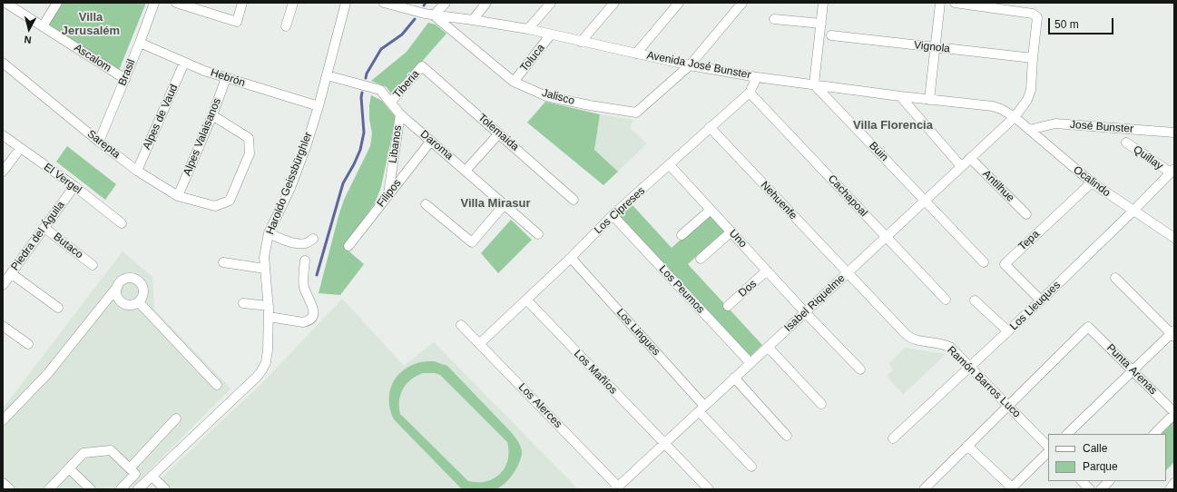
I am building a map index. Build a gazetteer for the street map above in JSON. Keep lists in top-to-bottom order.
{
  "streets": {
    "street": [
      "Vignola",
      "Ascalom",
      "Toluca",
      "Avenida José Bunster",
      "Brasil",
      "Hebrón",
      "Tiberia",
      "Jalisco",
      "Alpes de Vaud",
      "José Bunster",
      "Tolemaida",
      "Alpes Valaisanos",
      "Sarepta",
      "Libanos",
      "Daroma",
      "Buin",
      "Quillay",
      "El Vergel",
      "Ocalindo",
      "Haroldo Geissbürghler",
      "Antilhue",
      "Filipos",
      "Cachapoal",
      "Nehuenfe",
      "Los Cipreses",
      "Piedra del Águila",
      "Uno",
      "Tepa",
      "Butaco",
      "Dos",
      "Los Peumos",
      "Isabel Riquelme",
      "Los Lleuques",
      "Los Lingues",
      "Punta Arenas",
      "Los Mañíos",
      "Ramón Barros Luco",
      "Los Alerces"
    ]
  },
  "crossings": [
    ["Vignola", "Isabel Riquelme"],
    ["Ascalom", "Brasil"],
    ["Toluca", "Avenida José Bunster"],
    ["Toluca", "Jalisco"],
    ["Avenida José Bunster", "Jalisco"],
    ["Avenida José Bunster", "Buin"],
    ["Avenida José Bunster", "Ocalindo"],
    ["Avenida José Bunster", "Los Cipreses"],
    ["Avenida José Bunster", "Isabel Riquelme"],
    ["Brasil", "Hebrón"],
    ["Brasil", "Sarepta"],
    ["Hebrón", "Alpes de Vaud"],
    ["Hebrón", "Alpes Valaisanos"],
    ["Hebrón", "Haroldo Geissbürghler"],
    ["Tiberia", "Tolemaida"],
    ["Tiberia", "Daroma"],
    ["Alpes de Vaud", "Sarepta"],
    ["José Bunster", "Ocalindo"],
    ["Alpes Valaisanos", "Sarepta"],
    ["Libanos", "Daroma"],
    ["Libanos", "Filipos"],
    ["Daroma", "Haroldo Geissbürghler"],
    ["Daroma", "Filipos"],
    ["Buin", "Isabel Riquelme"],
    ["Quillay", "Los Lleuques"],
    ["El Vergel", "Piedra del Águila"],
    ["Ocalindo", "Tepa"],
    ["Ocalindo", "Isabel Riquelme"],
    ["Ocalindo", "Los Lleuques"],
    ["Antilhue", "Isabel Riquelme"],
    ["Cachapoal", "Los Cipreses"],
    ["Cachapoal", "Isabel Riquelme"],
    ["Nehuenfe", "Los Cipreses"],
    ["Nehuenfe", "Isabel Riquelme"],
    ["Nehuenfe", "Ramón Barros Luco"],
    ["Los Cipreses", "Uno"],
    ["Los Cipreses", "Los Peumos"],
    ["Los Cipreses", "Los Lingues"],
    ["Los Cipreses", "Los Mañíos"],
    ["Los Cipreses", "Los Alerces"],
    ["Piedra del Águila", "Butaco"],
    ["Uno", "Dos"],
    ["Uno", "Isabel Riquelme"],
    ["Tepa", "Los Lleuques"],
    ["Los Peumos", "Isabel Riquelme"],
    ["Isabel Riquelme", "Los Lingues"],
    ["Isabel Riquelme", "Los Mañíos"],
    ["Isabel Riquelme", "Ramón Barros Luco"],
    ["Isabel Riquelme", "Los Alerces"],
    ["Los Lleuques", "Ramón Barros Luco"],
    ["Punta Arenas", "Ramón Barros Luco"]
  ],
  "districts": ["Villa Jerusalém", "Villa Florencia", "Villa Mirasur"],
  "legend": ["Calle", "Parque"],
  "scale_bar": "50 m",
  "north": "bottom"
}
